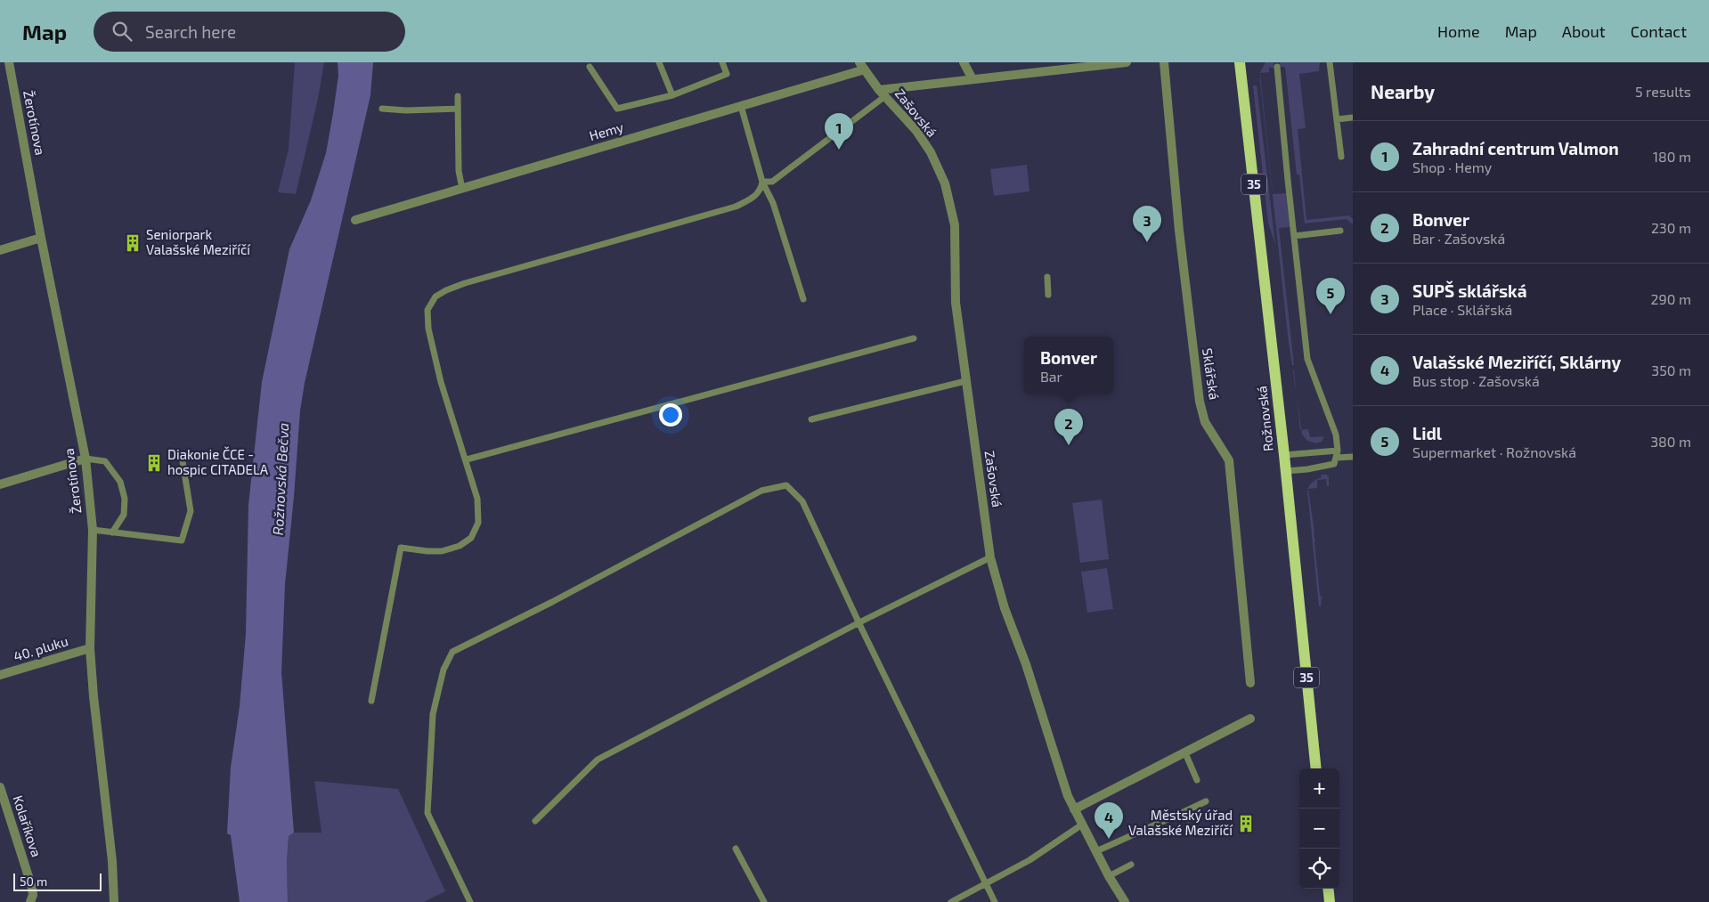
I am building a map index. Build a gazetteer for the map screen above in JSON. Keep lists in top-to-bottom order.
{
  "streets": {
    "main road": ["35", "Rožnovská"],
    "street": [
      "Zašovská",
      "Žerotínova",
      "Hemy",
      "Sklářská",
      "40. pluku",
      "Kolaříkova"
    ]
  },
  "crossings": [
    ["Zašovská", "Hemy"],
    ["Žerotínova", "40. pluku"]
  ],
  "water": ["Rožnovská Bečva"],
  "places": {
    "building": ["Seniorpark Valašské Meziříčí", "Diakonie ČCE - hospic CITADELA", "Městský úřad Valašské Meziříčí"]
  },
  "scale_bar": "50 m",
  "page": {
    "header": "Map",
    "search": "Search here",
    "nav": [
      "Home",
      "Map",
      "About",
      "Contact"
    ],
    "heading": ["Nearby", "5 results"],
    "pins": [
      "1",
      "3",
      "5",
      "2",
      "4"
    ],
    "list": [
      {
        "mark": "1",
        "name": "Zahradní centrum Valmon",
        "note": "Shop · Hemy",
        "value": "180 m"
      },
      {
        "mark": "2",
        "name": "Bonver",
        "note": "Bar · Zašovská",
        "value": "230 m"
      },
      {
        "mark": "3",
        "name": "SUPŠ sklářská",
        "note": "Place · Sklářská",
        "value": "290 m"
      },
      {
        "mark": "4",
        "name": "Valašské Meziříčí, Sklárny",
        "note": "Bus stop · Zašovská",
        "value": "350 m"
      },
      {
        "mark": "5",
        "name": "Lidl",
        "note": "Supermarket · Rožnovská",
        "value": "380 m"
      }
    ],
    "popup": ["Bonver", "Bar"],
    "map_buttons": ["+", "−"],
    "scale": "50 m"
  }
}
